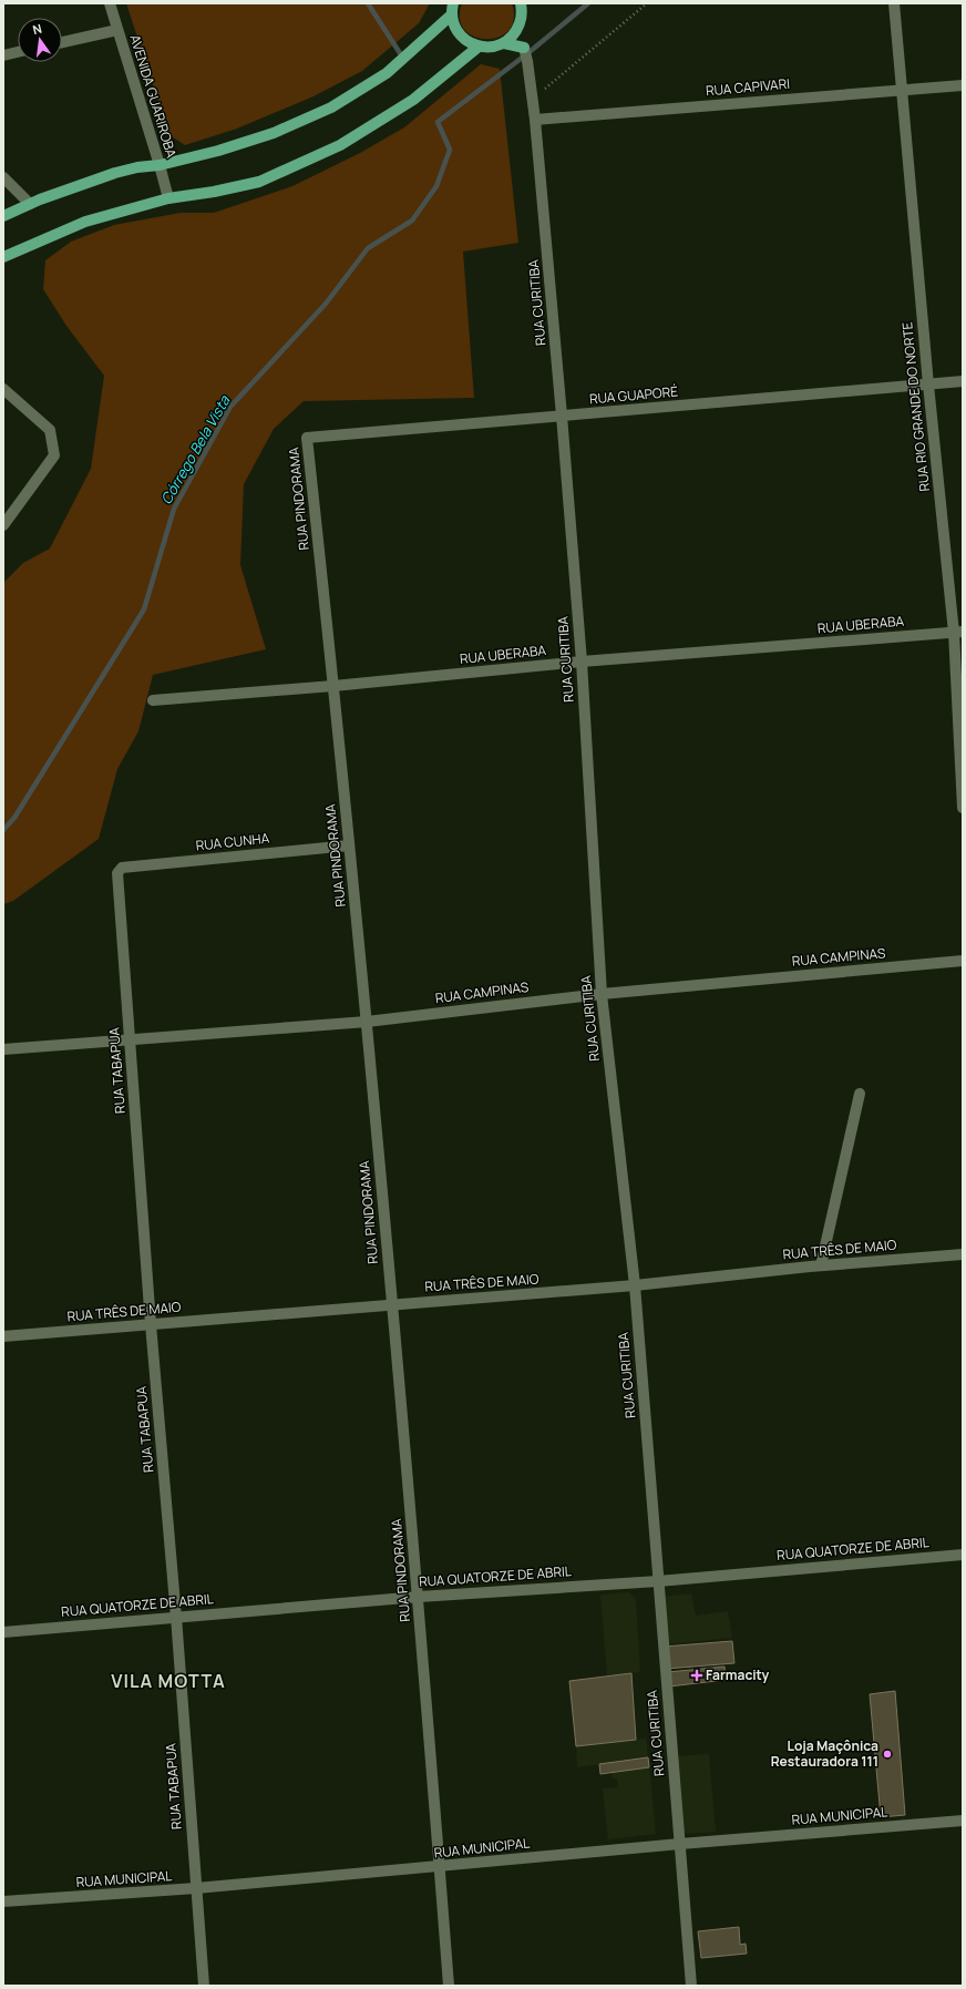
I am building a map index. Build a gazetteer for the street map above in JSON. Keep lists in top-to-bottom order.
{
  "streets": {
    "street": [
      "RUA CAPIVARI",
      "AVENIDA GUARIROBA",
      "RUA CURITIBA",
      "RUA GUAPORÉ",
      "RUA RIO GRANDE DO NORTE",
      "RUA PINDORAMA",
      "RUA UBERABA",
      "RUA CUNHA",
      "RUA CAMPINAS",
      "RUA TABAPUA",
      "RUA TRÊS DE MAIO",
      "RUA QUATORZE DE ABRIL",
      "RUA MUNICIPAL"
    ]
  },
  "crossings": [
    ["RUA CAPIVARI", "RUA CURITIBA"],
    ["RUA CAPIVARI", "RUA RIO GRANDE DO NORTE"],
    ["RUA CURITIBA", "RUA GUAPORÉ"],
    ["RUA CURITIBA", "RUA UBERABA"],
    ["RUA CURITIBA", "RUA CAMPINAS"],
    ["RUA CURITIBA", "RUA TRÊS DE MAIO"],
    ["RUA CURITIBA", "RUA QUATORZE DE ABRIL"],
    ["RUA CURITIBA", "RUA MUNICIPAL"],
    ["RUA GUAPORÉ", "RUA RIO GRANDE DO NORTE"],
    ["RUA GUAPORÉ", "RUA PINDORAMA"],
    ["RUA RIO GRANDE DO NORTE", "RUA UBERABA"],
    ["RUA PINDORAMA", "RUA UBERABA"],
    ["RUA PINDORAMA", "RUA CUNHA"],
    ["RUA PINDORAMA", "RUA CAMPINAS"],
    ["RUA PINDORAMA", "RUA TRÊS DE MAIO"],
    ["RUA PINDORAMA", "RUA QUATORZE DE ABRIL"],
    ["RUA PINDORAMA", "RUA MUNICIPAL"],
    ["RUA CUNHA", "RUA TABAPUA"],
    ["RUA CAMPINAS", "RUA TABAPUA"],
    ["RUA TABAPUA", "RUA TRÊS DE MAIO"],
    ["RUA TABAPUA", "RUA QUATORZE DE ABRIL"],
    ["RUA TABAPUA", "RUA MUNICIPAL"]
  ],
  "districts": ["VILA MOTTA"],
  "water": ["Córrego Bela Vista"],
  "places": {
    "health": ["Farmacity"],
    "other": ["Loja Maçônica Restauradora 111"]
  },
  "north": "top"
}
